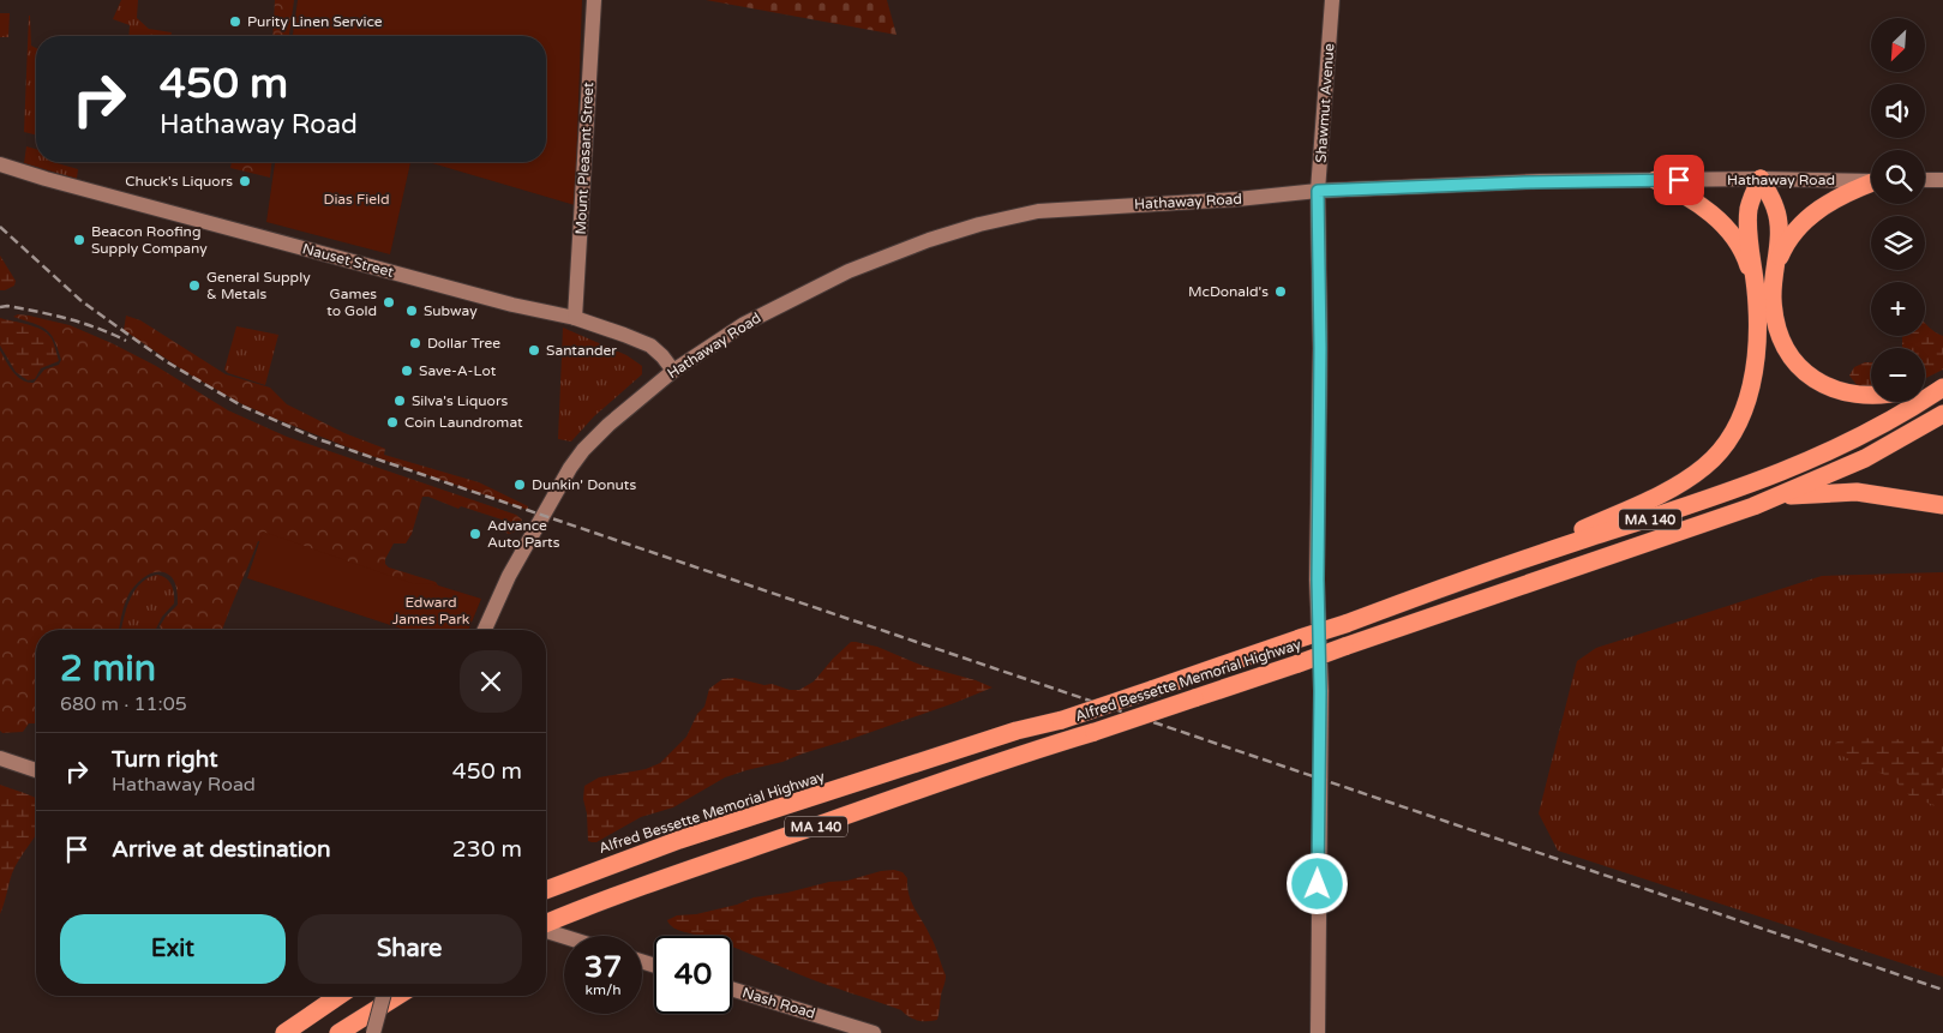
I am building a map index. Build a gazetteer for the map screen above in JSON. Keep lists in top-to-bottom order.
{
  "streets": {
    "highway": ["MA 140", "Alfred Bessette Memorial Highway"],
    "main road": [
      "Shawmut Avenue",
      "Mount Pleasant Street",
      "Hathaway Road",
      "Nauset Street",
      "Nash Road"
    ]
  },
  "crossings": [
    ["Shawmut Avenue", "Hathaway Road"],
    ["Mount Pleasant Street", "Nauset Street"],
    ["Hathaway Road", "Nauset Street"]
  ],
  "parks": ["Dias Field", "Edward James Park"],
  "places": [
    "Purity Linen Service",
    "Chuck's Liquors",
    "Beacon Roofing Supply Company",
    "General Supply & Metals",
    "McDonald's",
    "Games to Gold",
    "Subway",
    "Dollar Tree",
    "Santander",
    "Save-A-Lot",
    "Silva's Liquors",
    "Coin Laundromat",
    "Dunkin' Donuts",
    "Advance Auto Parts"
  ],
  "north": "bottom left",
  "page": {
    "map_buttons": ["+", "−"],
    "turn": ["450 m", "Hathaway Road"],
    "heading": ["2 min", "680 m · 11:05"],
    "list": [
      {
        "name": "Turn right",
        "note": "Hathaway Road",
        "value": "450 m"
      },
      {
        "name": "Arrive at destination",
        "value": "230 m"
      }
    ],
    "buttons": ["Exit", "Share"],
    "speed": "37 km/h",
    "limit": "40"
  }
}
